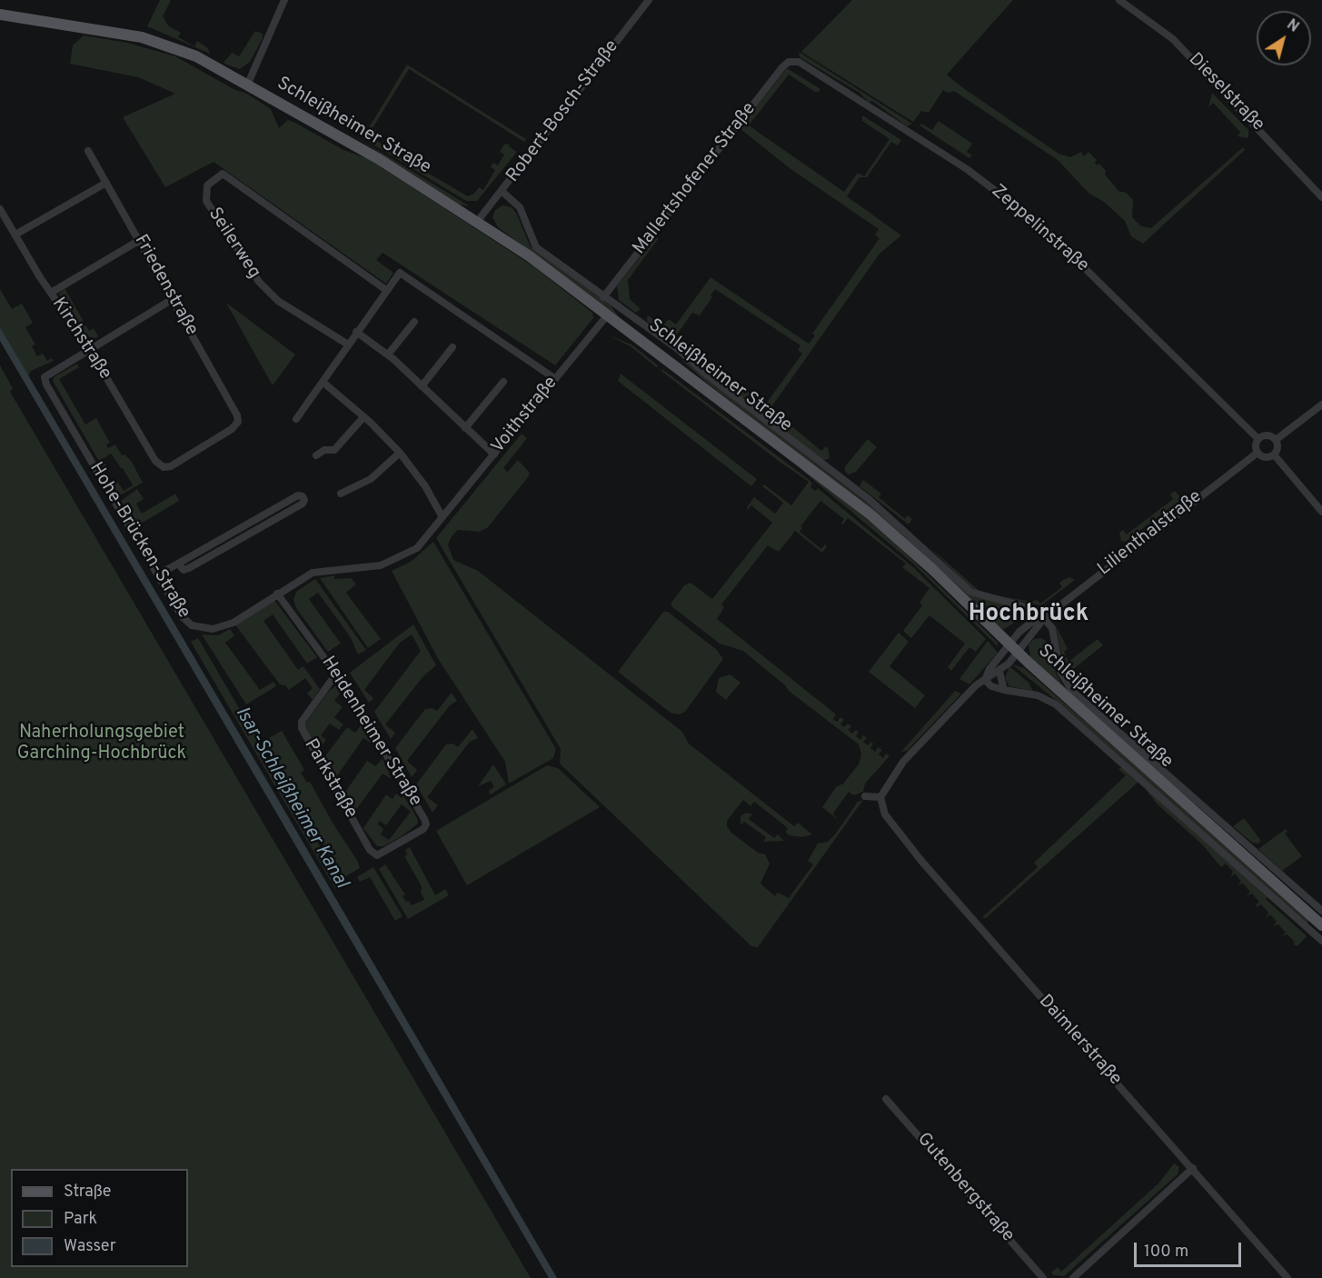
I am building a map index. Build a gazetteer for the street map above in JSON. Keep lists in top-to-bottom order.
{
  "streets": {
    "main road": ["Schleißheimer Straße"],
    "street": [
      "Dieselstraße",
      "Robert-Bosch-Straße",
      "Mallertshofener Straße",
      "Zeppelinstraße",
      "Seilerweg",
      "Friedenstraße",
      "Kirchstraße",
      "Voithstraße",
      "Lilienthalstraße",
      "Hohe-Brücken-Straße",
      "Heidenheimer Straße",
      "Parkstraße",
      "Daimlerstraße",
      "Gutenbergstraße"
    ]
  },
  "crossings": [
    ["Robert-Bosch-Straße", "Schleißheimer Straße"],
    ["Schleißheimer Straße", "Mallertshofener Straße"],
    ["Schleißheimer Straße", "Voithstraße"],
    ["Schleißheimer Straße", "Lilienthalstraße"],
    ["Mallertshofener Straße", "Zeppelinstraße"],
    ["Zeppelinstraße", "Lilienthalstraße"],
    ["Friedenstraße", "Kirchstraße"],
    ["Kirchstraße", "Hohe-Brücken-Straße"],
    ["Voithstraße", "Hohe-Brücken-Straße"],
    ["Hohe-Brücken-Straße", "Heidenheimer Straße"],
    ["Heidenheimer Straße", "Parkstraße"]
  ],
  "districts": ["Hochbrück"],
  "water": ["Isar-Schleißheimer Kanal"],
  "parks": ["Naherholungsgebiet Garching-Hochbrück"],
  "legend": ["Straße", "Park", "Wasser"],
  "scale_bar": "100 m",
  "north": "top right"
}
